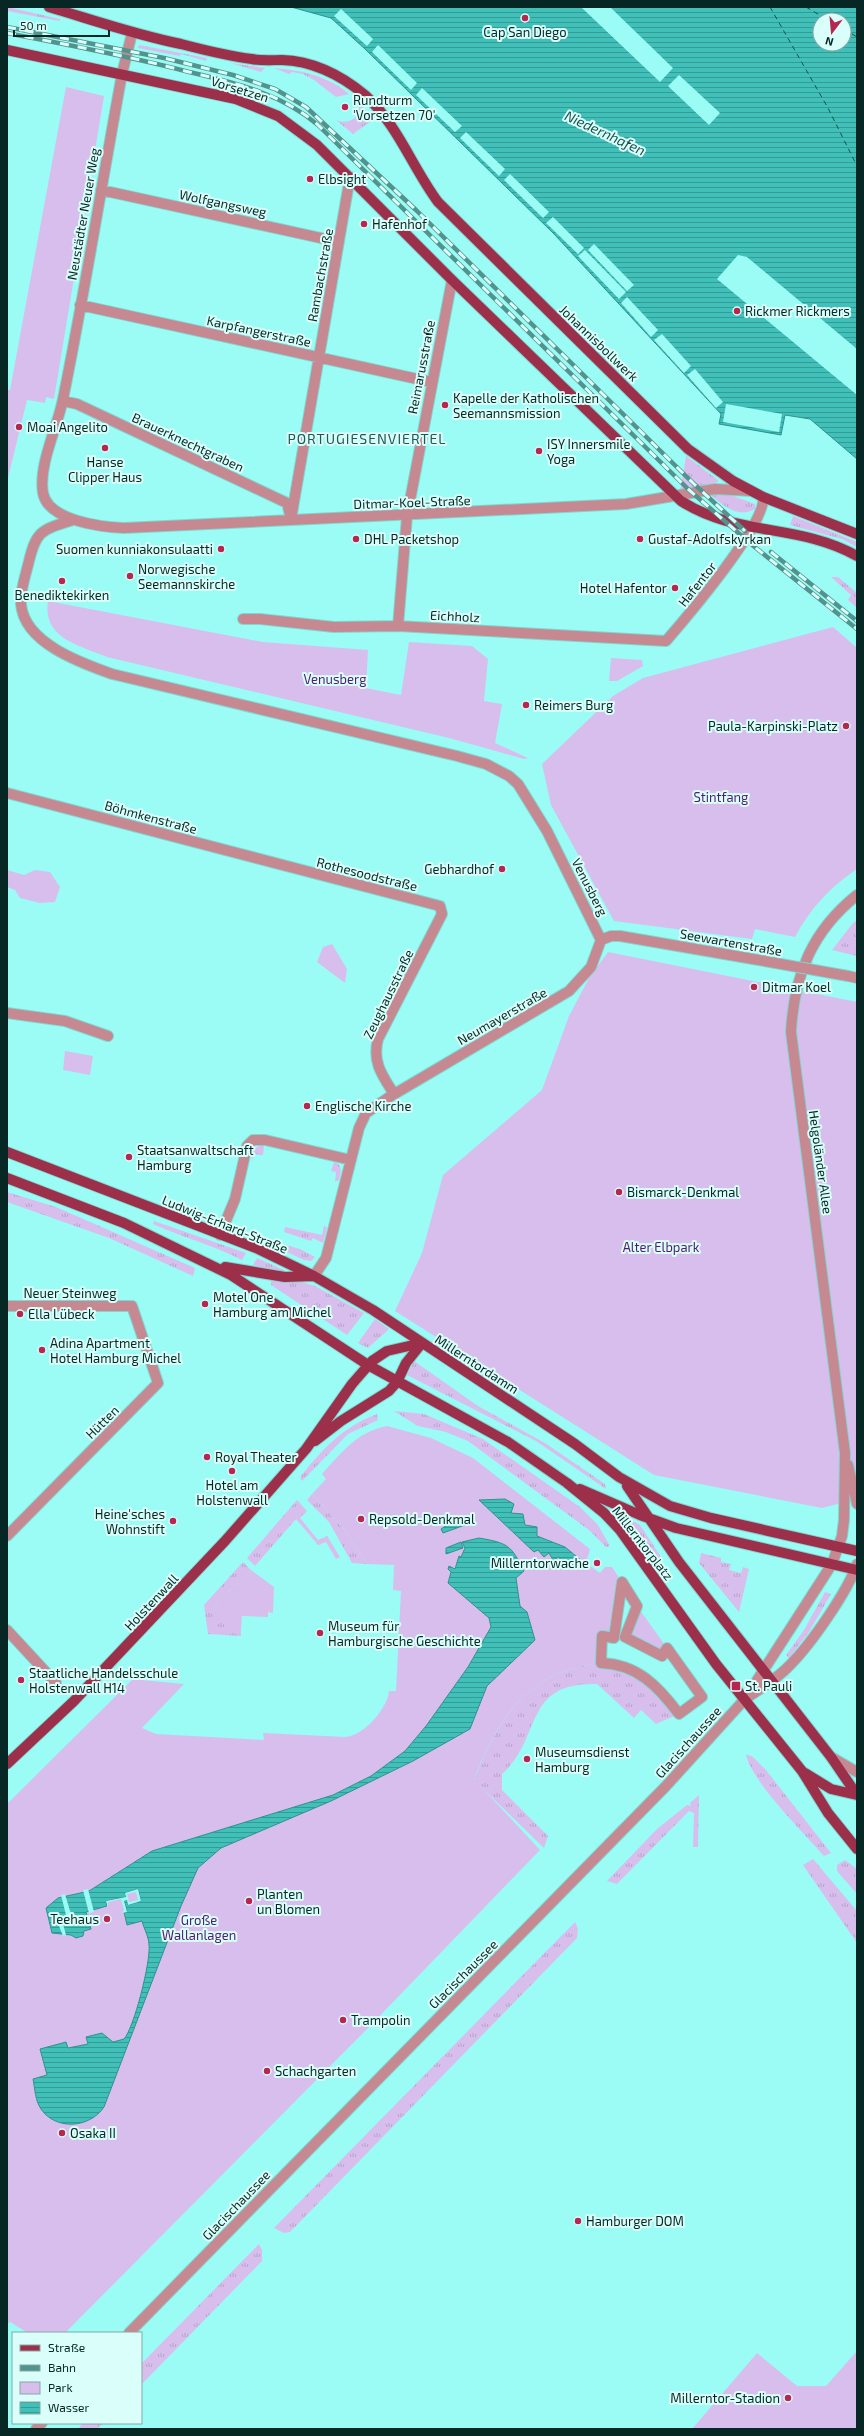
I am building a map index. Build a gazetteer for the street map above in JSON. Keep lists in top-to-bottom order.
{
  "streets": {
    "main road": [
      "Vorsetzen",
      "Johannisbollwerk",
      "Ludwig-Erhard-Straße",
      "Millerntordamm",
      "Millerntorplatz",
      "Holstenwall"
    ],
    "street": [
      "Wolfgangsweg",
      "Neustädter Neuer Weg",
      "Rambachstraße",
      "Karpfangerstraße",
      "Reimarusstraße",
      "Brauerknechtgraben",
      "Ditmar-Koel-Straße",
      "Hafentor",
      "Eichholz",
      "Böhmkenstraße",
      "Rothesoodstraße",
      "Venusberg",
      "Seewartenstraße",
      "Zeughausstraße",
      "Neumayerstraße",
      "Helgoländer Allee",
      "Neuer Steinweg",
      "Hütten",
      "Glacischaussee"
    ]
  },
  "crossings": [
    ["Vorsetzen", "Neustädter Neuer Weg"],
    ["Vorsetzen", "Rambachstraße"],
    ["Vorsetzen", "Reimarusstraße"],
    ["Wolfgangsweg", "Neustädter Neuer Weg"],
    ["Wolfgangsweg", "Rambachstraße"],
    ["Neustädter Neuer Weg", "Karpfangerstraße"],
    ["Neustädter Neuer Weg", "Johannisbollwerk"],
    ["Neustädter Neuer Weg", "Brauerknechtgraben"],
    ["Neustädter Neuer Weg", "Ditmar-Koel-Straße"],
    ["Neustädter Neuer Weg", "Venusberg"],
    ["Rambachstraße", "Karpfangerstraße"],
    ["Rambachstraße", "Brauerknechtgraben"],
    ["Rambachstraße", "Ditmar-Koel-Straße"],
    ["Karpfangerstraße", "Reimarusstraße"],
    ["Johannisbollwerk", "Ditmar-Koel-Straße"],
    ["Johannisbollwerk", "Hafentor"],
    ["Reimarusstraße", "Ditmar-Koel-Straße"],
    ["Reimarusstraße", "Eichholz"],
    ["Brauerknechtgraben", "Ditmar-Koel-Straße"],
    ["Ditmar-Koel-Straße", "Venusberg"],
    ["Hafentor", "Eichholz"],
    ["Böhmkenstraße", "Rothesoodstraße"],
    ["Rothesoodstraße", "Zeughausstraße"],
    ["Venusberg", "Seewartenstraße"],
    ["Venusberg", "Neumayerstraße"],
    ["Seewartenstraße", "Neumayerstraße"],
    ["Zeughausstraße", "Neumayerstraße"],
    ["Neumayerstraße", "Ludwig-Erhard-Straße"],
    ["Helgoländer Allee", "Millerntorplatz"],
    ["Ludwig-Erhard-Straße", "Millerntordamm"],
    ["Ludwig-Erhard-Straße", "Holstenwall"],
    ["Neuer Steinweg", "Hütten"],
    ["Millerntordamm", "Millerntorplatz"],
    ["Millerntordamm", "Holstenwall"],
    ["Millerntorplatz", "Glacischaussee"]
  ],
  "districts": ["PORTUGIESENVIERTEL"],
  "water": ["Niedernhafen"],
  "parks": [
    "Venusberg",
    "Stintfang",
    "Alter Elbpark",
    "Große Wallanlagen"
  ],
  "places": {
    "other": [
      "Cap San Diego",
      "Rundturm 'Vorsetzen 70'",
      "Elbsight",
      "Hafenhof",
      "Rickmer Rickmers",
      "Kapelle der Katholischen Seemannsmission",
      "Moai Angelito",
      "Hanse Clipper Haus",
      "ISY Innersmile Yoga",
      "DHL Packetshop",
      "Gustaf-Adolfskyrkan",
      "Suomen kunniakonsulaatti",
      "Norwegische Seemannskirche",
      "Benediktekirken",
      "Hotel Hafentor",
      "Reimers Burg",
      "Paula-Karpinski-Platz",
      "Gebhardhof",
      "Ditmar Koel",
      "Englische Kirche",
      "Staatsanwaltschaft Hamburg",
      "Bismarck-Denkmal",
      "Motel One Hamburg am Michel",
      "Ella Lübeck",
      "Adina Apartment Hotel Hamburg Michel",
      "Royal Theater",
      "Hotel am Holstenwall",
      "Repsold-Denkmal",
      "Heine'sches Wohnstift",
      "Millerntorwache",
      "Museum für Hamburgische Geschichte",
      "Staatliche Handelsschule Holstenwall H14",
      "Museumsdienst Hamburg",
      "Planten un Blomen",
      "Teehaus",
      "Trampolin",
      "Schachgarten",
      "Osaka II",
      "Hamburger DOM",
      "Millerntor-Stadion"
    ],
    "transit": ["St. Pauli"]
  },
  "legend": [
    "Straße",
    "Bahn",
    "Park",
    "Wasser"
  ],
  "scale_bar": "50 m",
  "north": "bottom"
}
